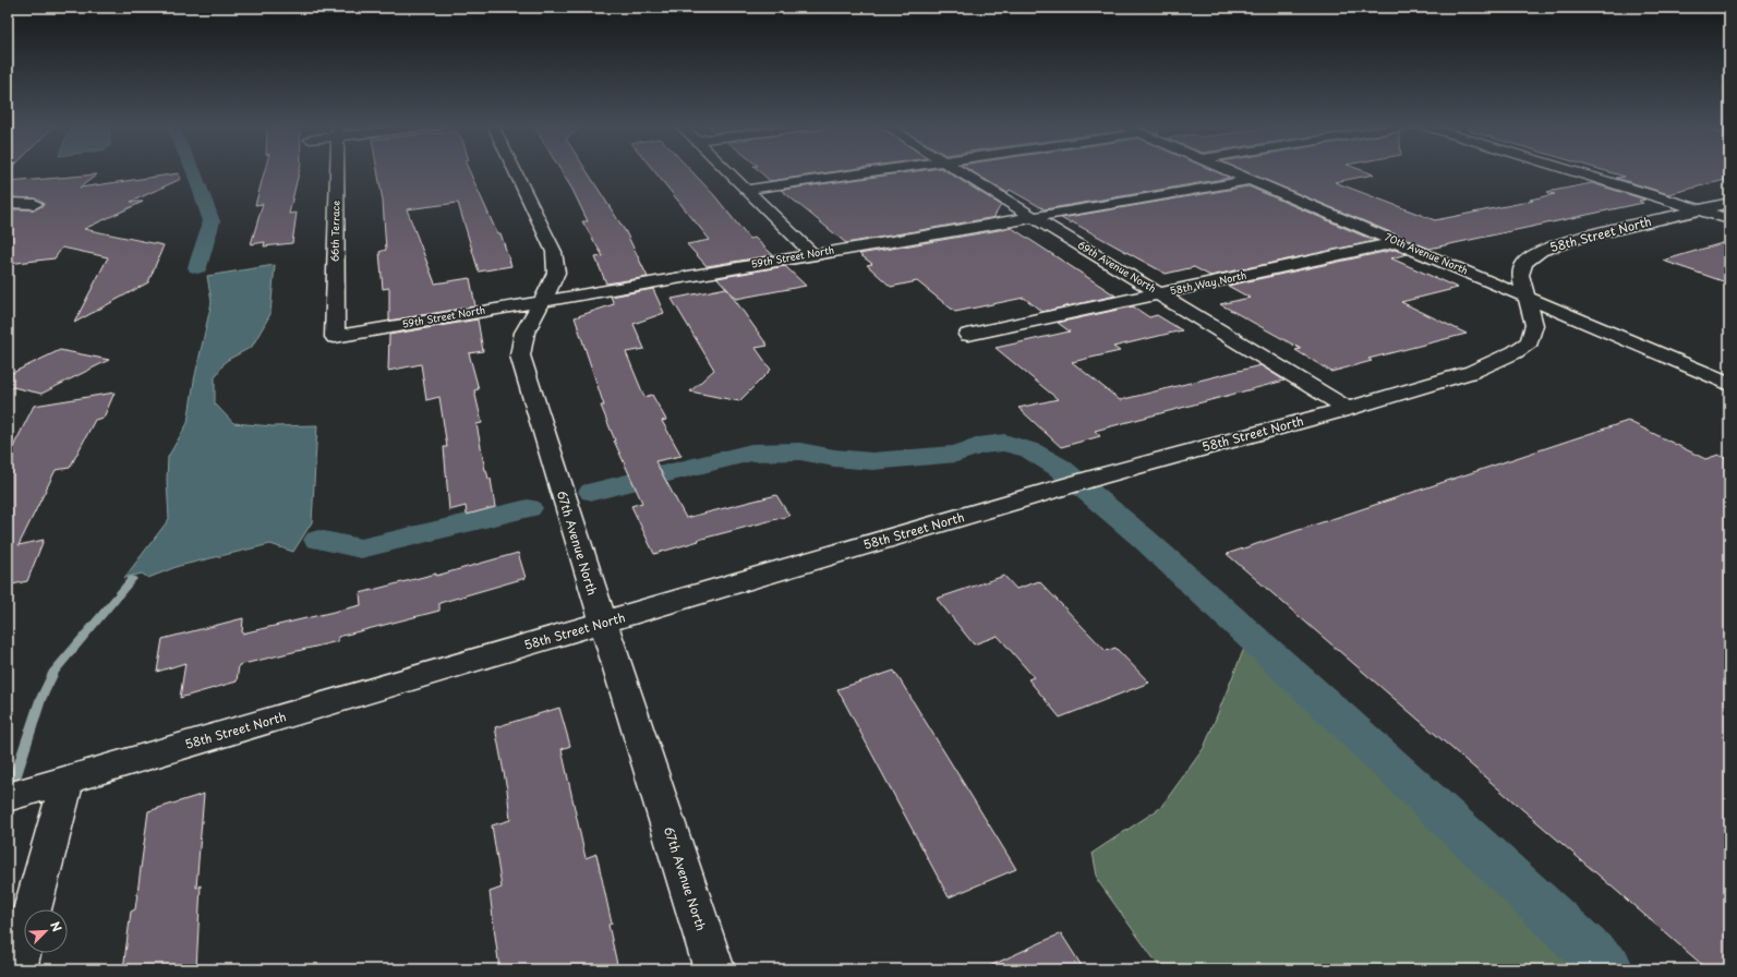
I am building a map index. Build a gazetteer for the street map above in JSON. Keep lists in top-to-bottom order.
{
  "streets": {
    "street": [
      "66th Terrace",
      "58th Street North",
      "70th Avenue North",
      "59th Street North",
      "69th Avenue North",
      "58th Way North",
      "67th Avenue North"
    ]
  },
  "crossings": [
    ["66th Terrace", "59th Street North"],
    ["58th Street North", "70th Avenue North"],
    ["58th Street North", "69th Avenue North"],
    ["58th Street North", "67th Avenue North"],
    ["70th Avenue North", "59th Street North"],
    ["70th Avenue North", "58th Way North"],
    ["59th Street North", "69th Avenue North"],
    ["59th Street North", "67th Avenue North"],
    ["69th Avenue North", "58th Way North"]
  ],
  "north": "top right"
}
